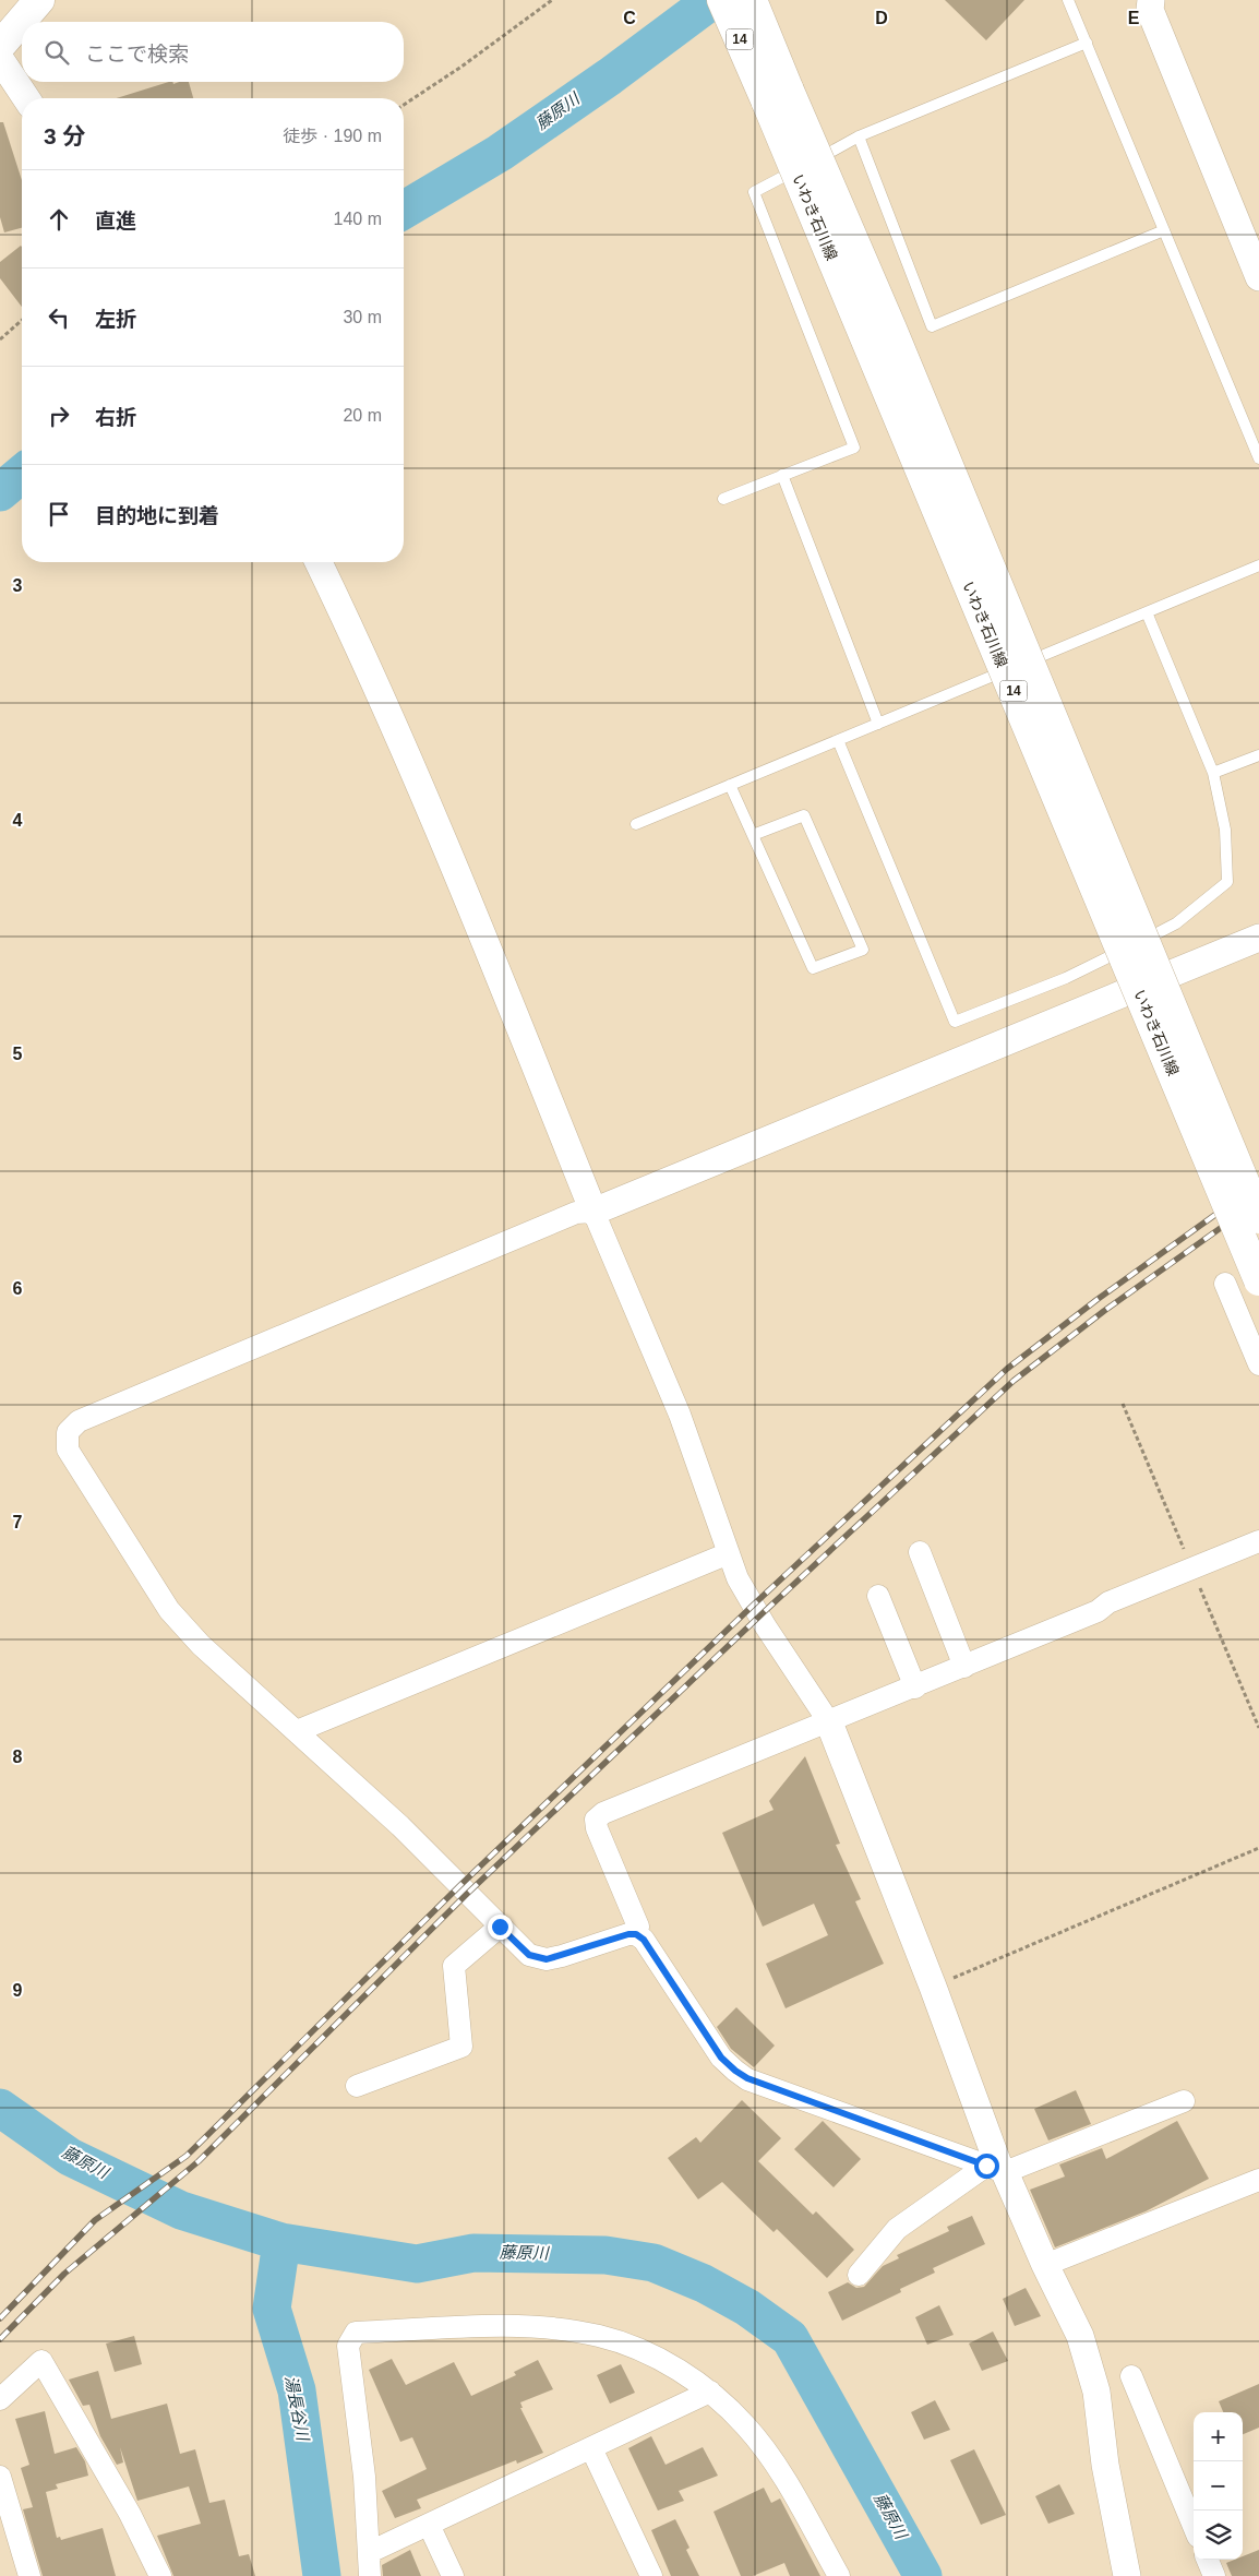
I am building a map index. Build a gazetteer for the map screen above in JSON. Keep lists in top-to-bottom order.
{
  "streets": {
    "main road": ["14", "いわき石川線"]
  },
  "water": ["藤原川", "湯長谷川"],
  "page": {
    "search": "ここで検索",
    "heading": ["3 分", "徒歩 · 190 m"],
    "list": [
      ["直進", "140 m"],
      ["左折", "30 m"],
      ["右折", "20 m"],
      "目的地に到着"
    ],
    "map_buttons": ["+", "−"]
  },
  "grid": {
    "columns": ["C", "D", "E"],
    "rows": [
      "3",
      "4",
      "5",
      "6",
      "7",
      "8",
      "9"
    ]
  }
}
